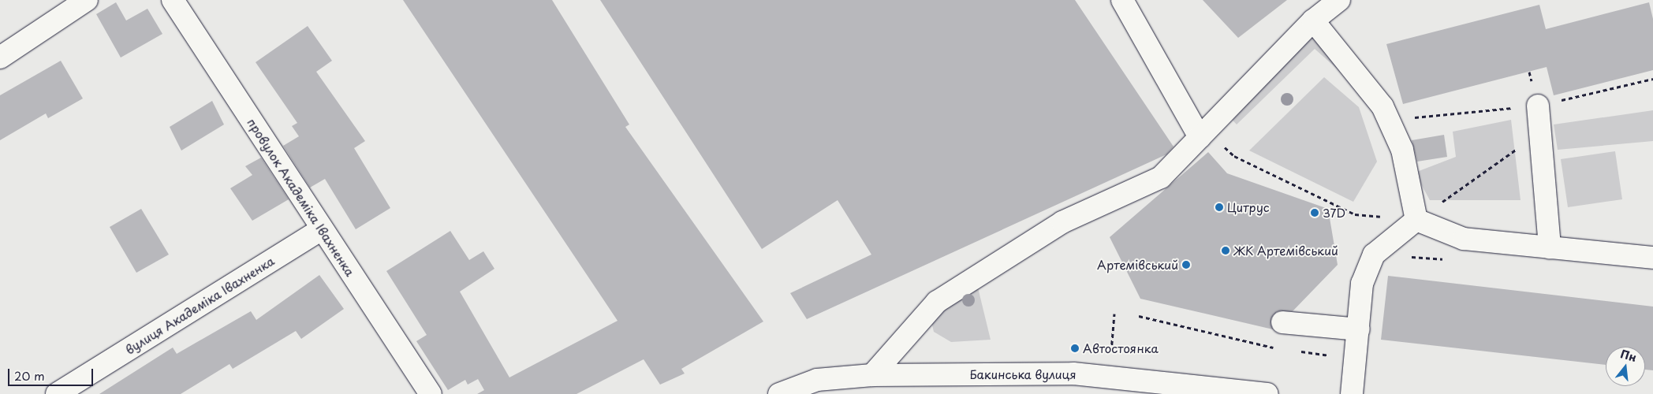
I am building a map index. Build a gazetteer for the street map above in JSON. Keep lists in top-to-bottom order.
{
  "streets": {
    "street": ["провулок Академіка Івахненка", "вулиця Академіка Івахненка", "Бакинська вулиця"]
  },
  "crossings": [
    ["провулок Академіка Івахненка", "вулиця Академіка Івахненка"]
  ],
  "places": [
    "Цитрус",
    "37D",
    "ЖК Артемівський",
    "Артемівський",
    "Автостоянка"
  ],
  "scale_bar": "20 m",
  "north": "top"
}
